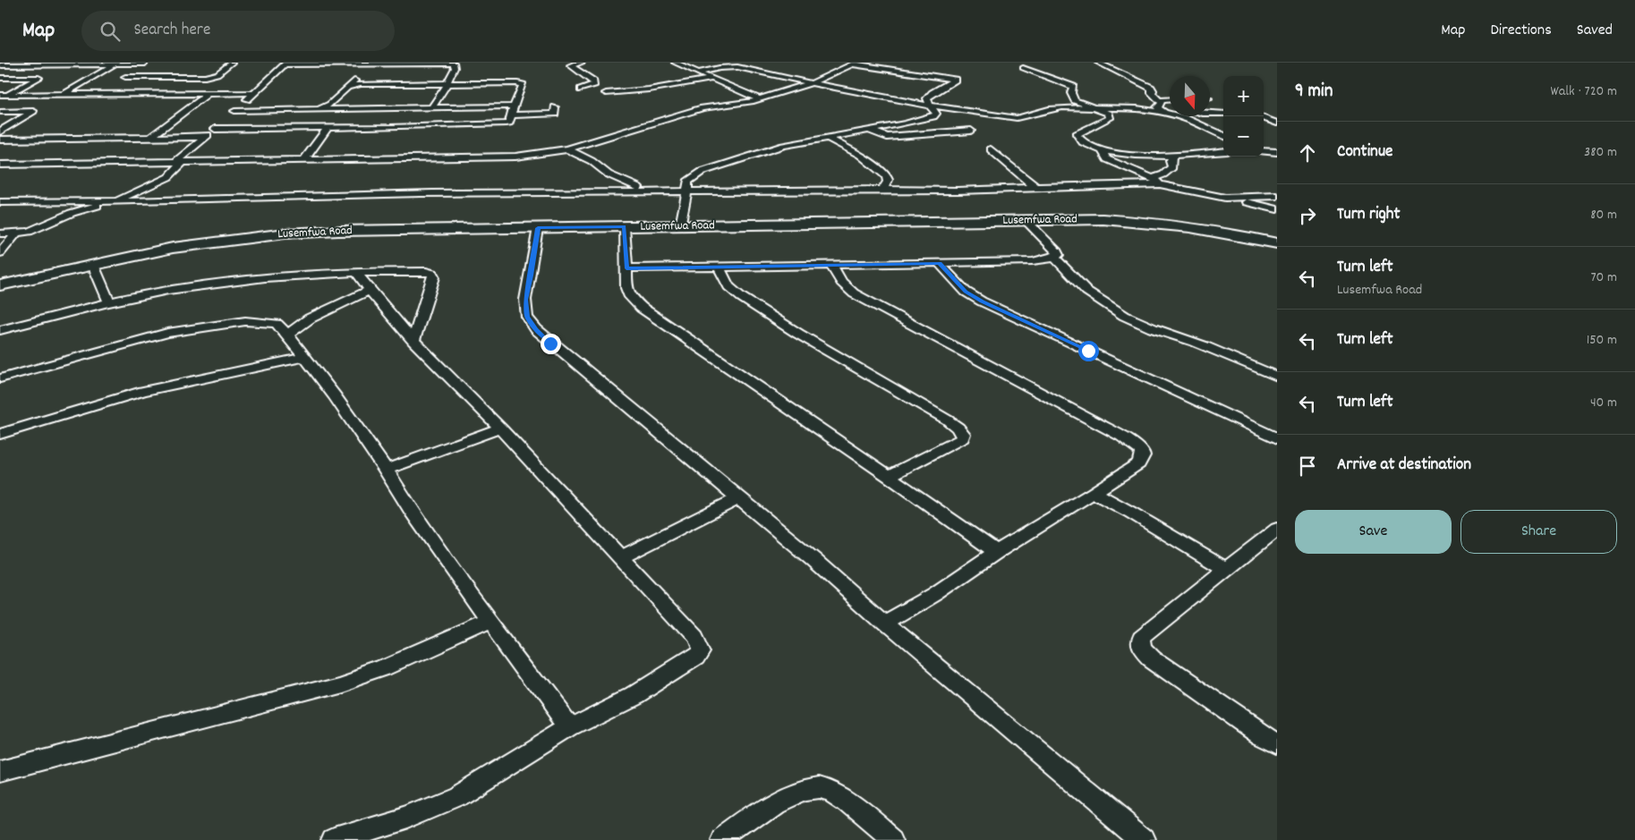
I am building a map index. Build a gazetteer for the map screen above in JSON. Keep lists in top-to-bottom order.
{
  "streets": {
    "street": ["Lusemfwa Road"]
  },
  "north": "bottom",
  "page": {
    "header": "Map",
    "search": "Search here",
    "nav": ["Map", "Directions", "Saved"],
    "heading": ["9 min", "Walk · 720 m"],
    "map_buttons": ["+", "−"],
    "list": [
      ["Continue", "380 m"],
      ["Turn right", "80 m"],
      ["Turn left", "Lusemfwa Road", "70 m"],
      ["Turn left", "150 m"],
      ["Turn left", "40 m"],
      "Arrive at destination"
    ],
    "buttons": ["Save", "Share"]
  }
}
